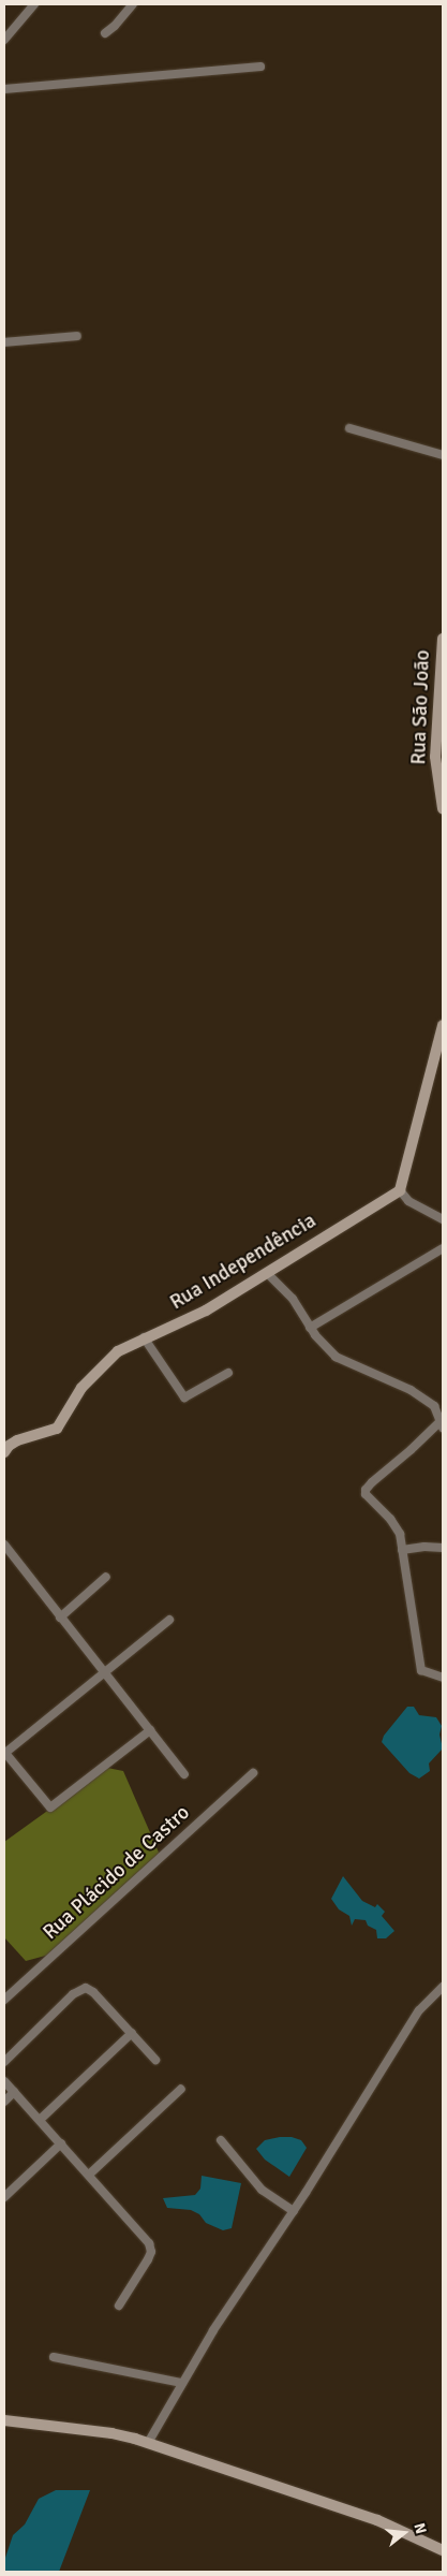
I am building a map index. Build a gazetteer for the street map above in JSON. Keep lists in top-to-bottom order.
{
  "streets": {
    "street": ["Rua São João", "Rua Independência", "Rua Plácido de Castro"]
  },
  "north": "right"
}
